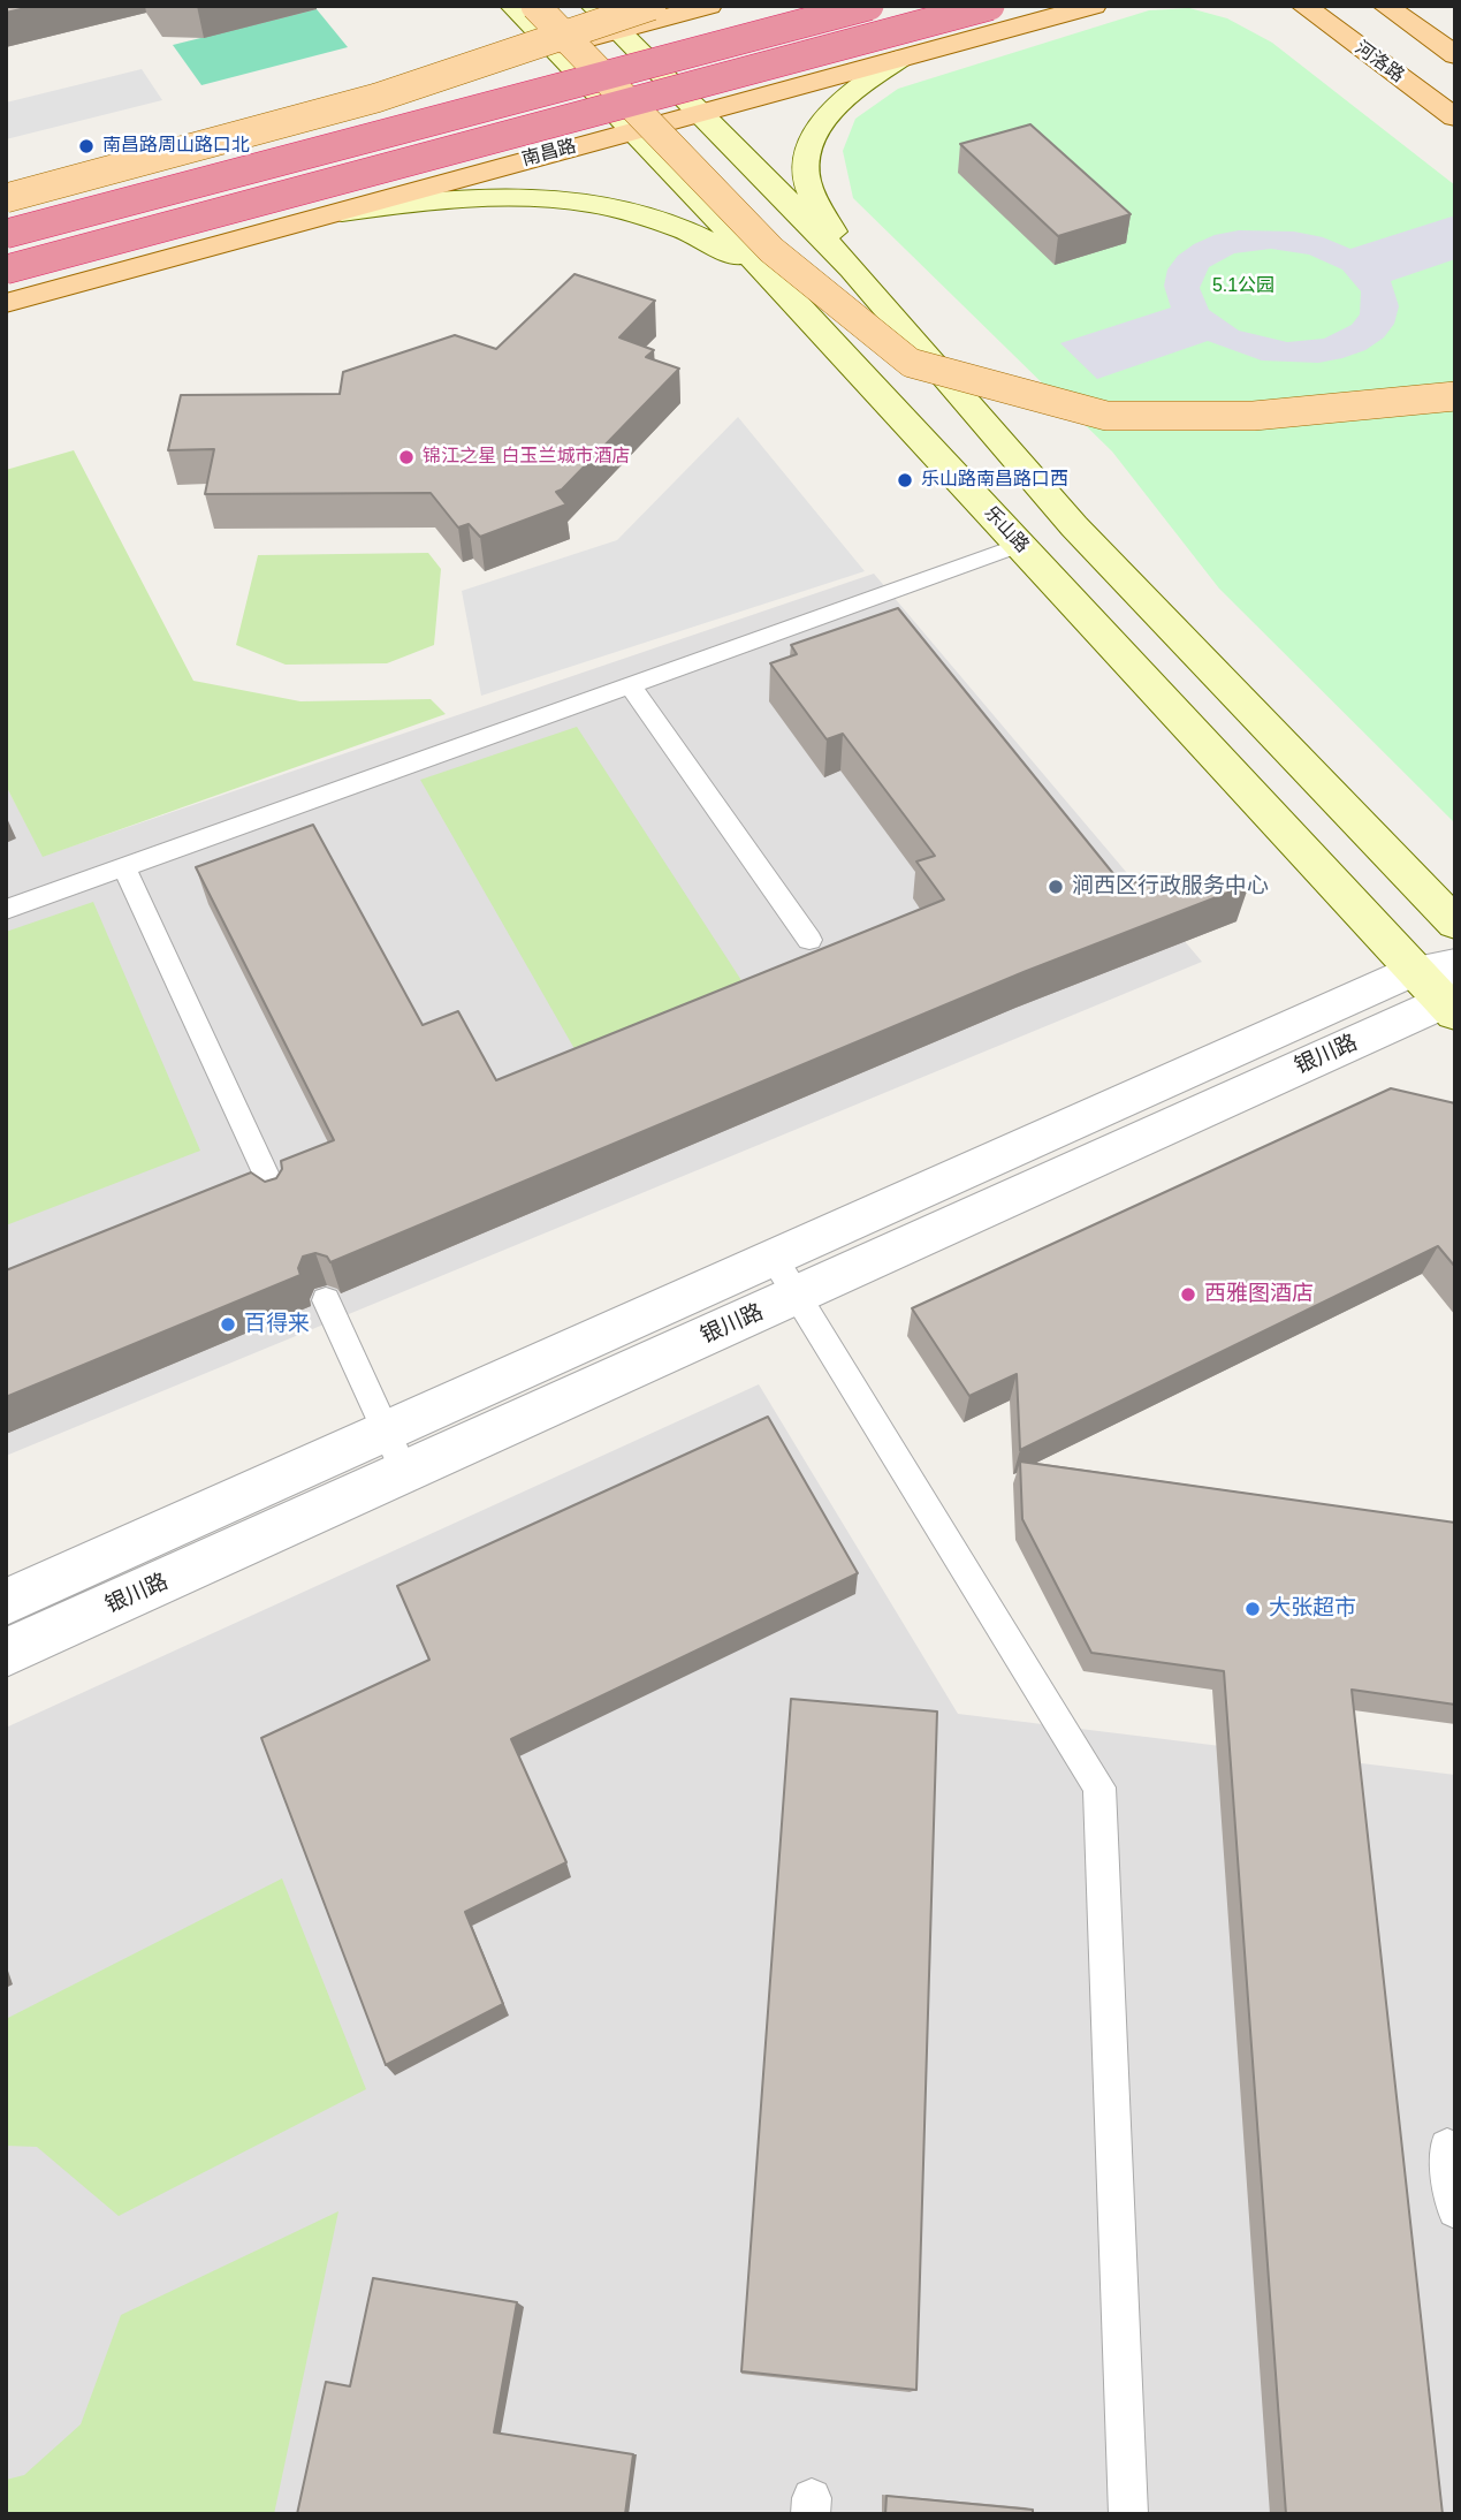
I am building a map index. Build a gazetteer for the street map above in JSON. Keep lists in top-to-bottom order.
{
  "streets": {
    "highway": ["南昌路"],
    "main road": ["河洛路", "乐山路"],
    "street": ["银川路"]
  },
  "crossings": [
    ["南昌路", "乐山路"],
    ["乐山路", "银川路"]
  ],
  "parks": ["5.1公园"],
  "places": [
    "南昌路周山路口北",
    "锦江之星 白玉兰城市酒店",
    "乐山路南昌路口西",
    "涧西区行政服务中心",
    "西雅图酒店",
    "百得来",
    "大张超市"
  ]
}
